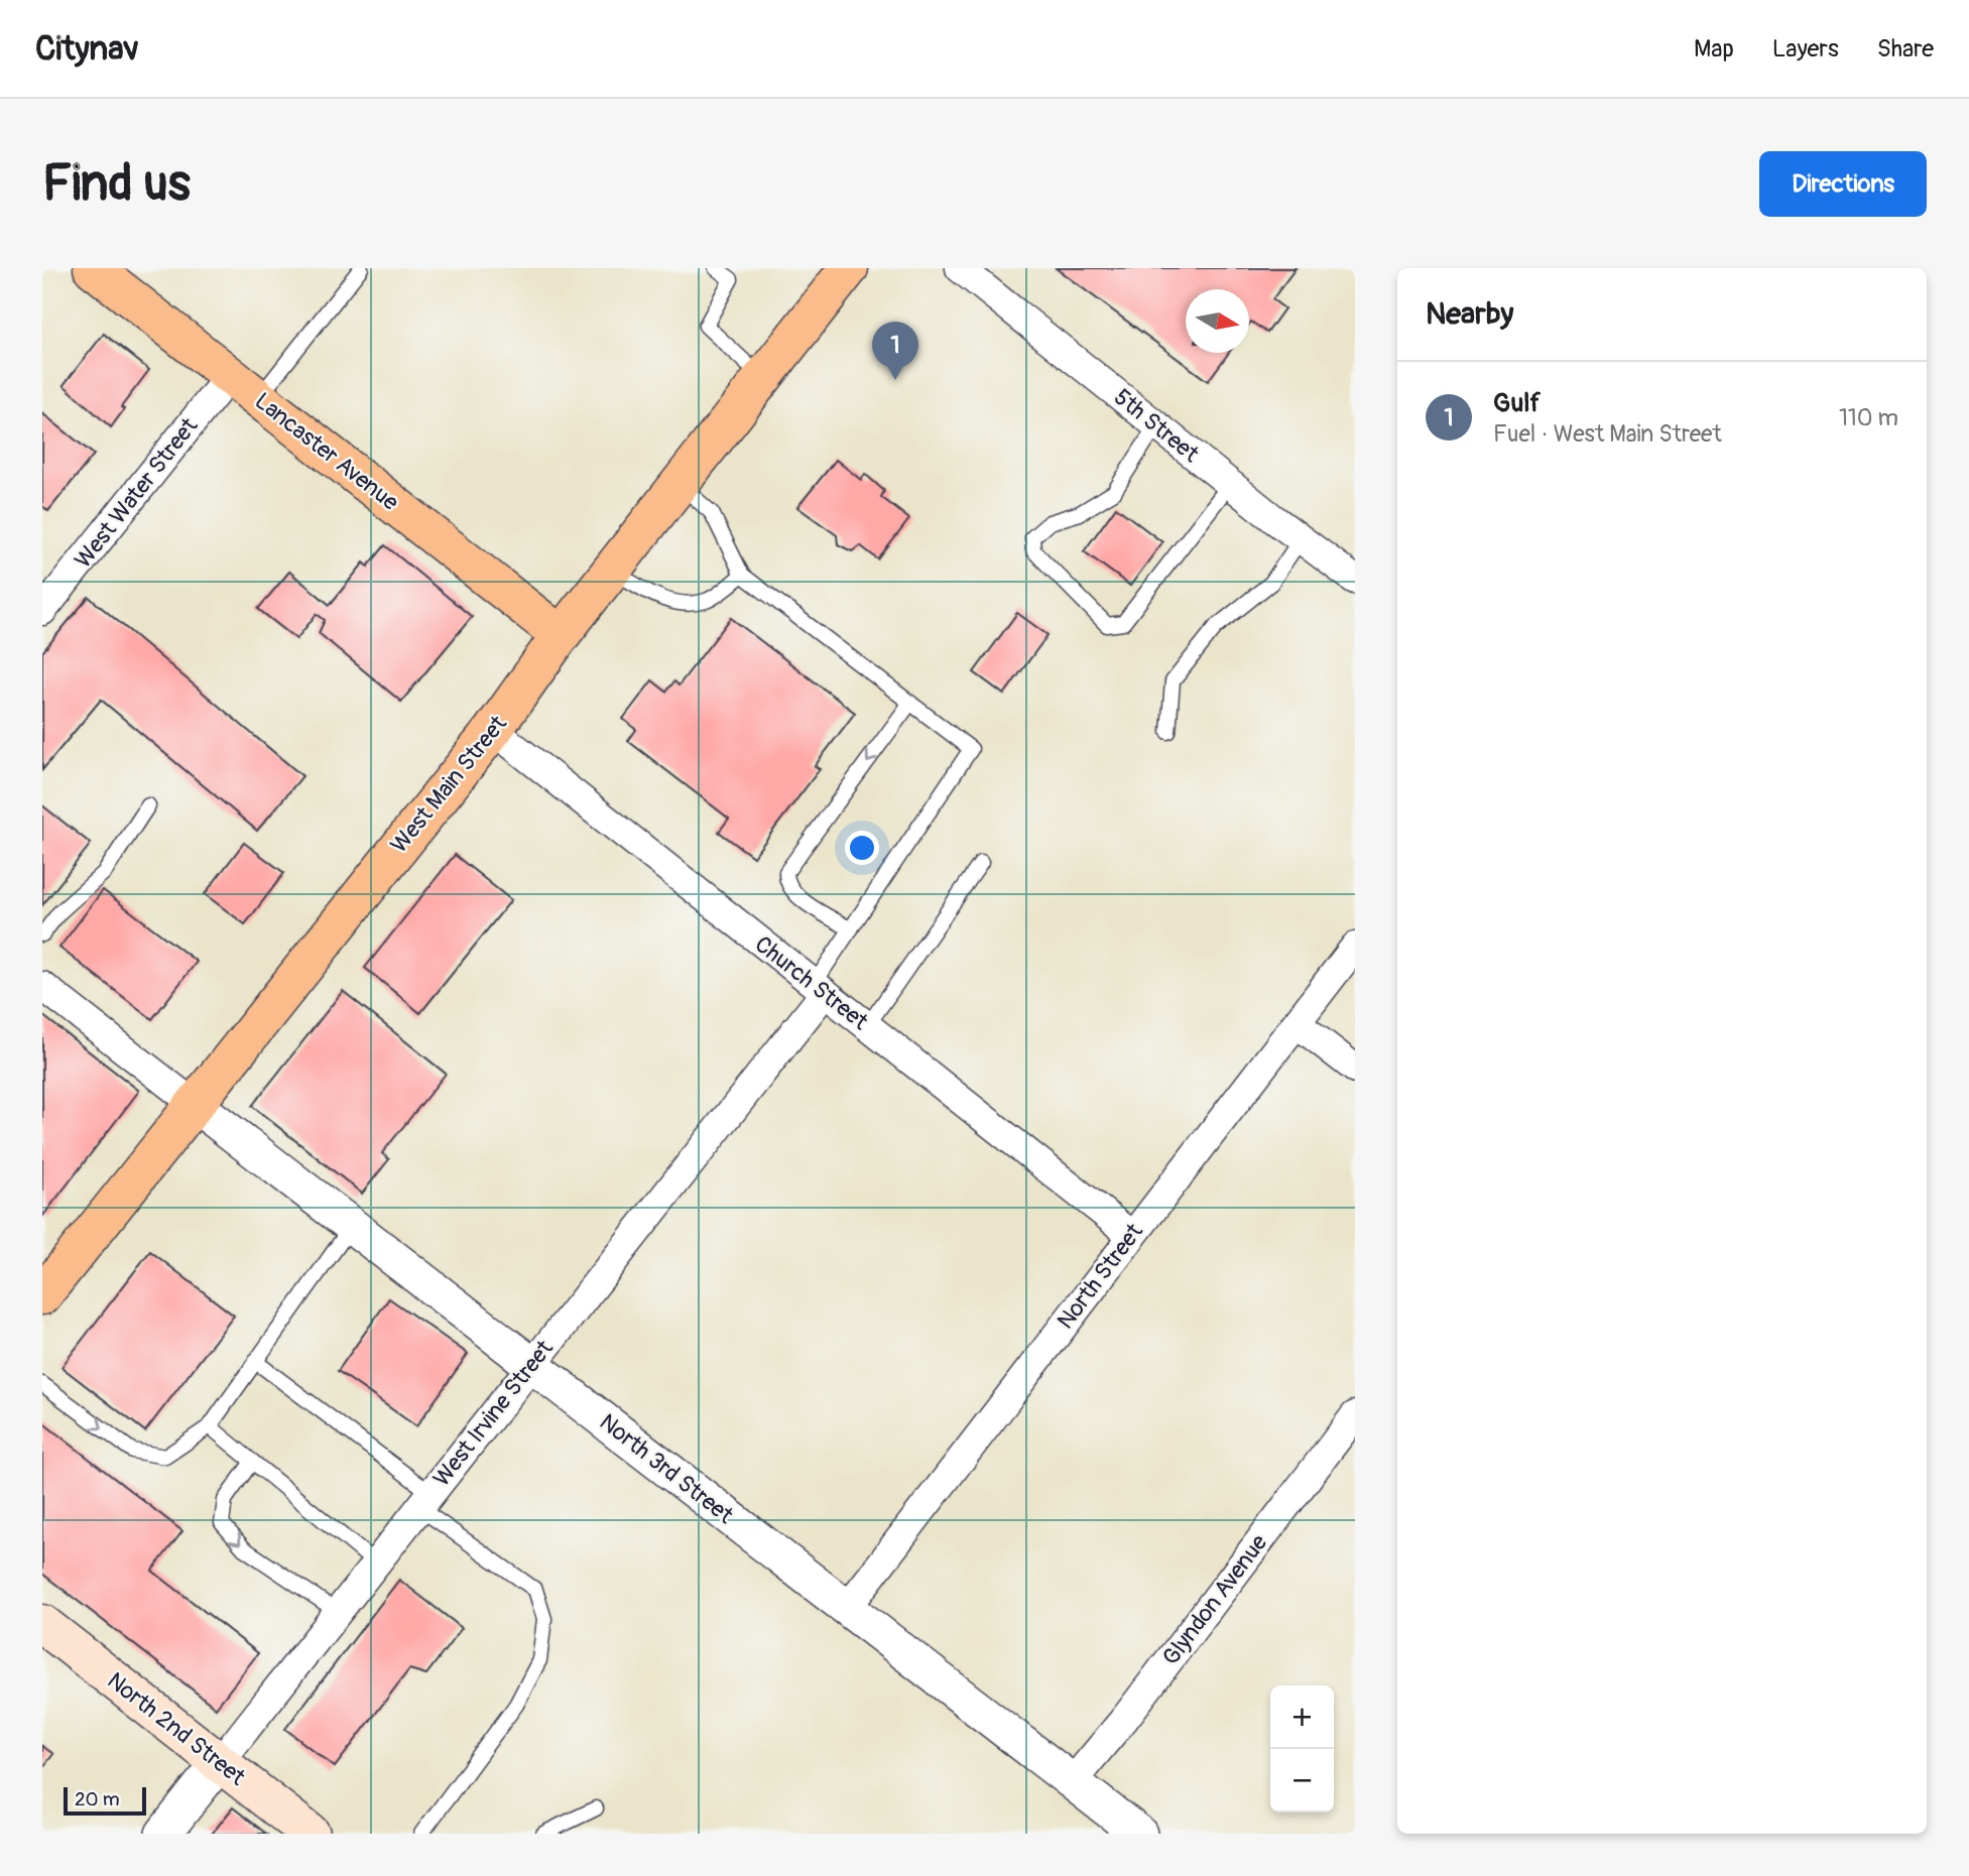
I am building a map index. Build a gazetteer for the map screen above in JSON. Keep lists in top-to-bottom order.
{
  "streets": {
    "main road": ["Lancaster Avenue", "West Main Street", "North 2nd Street"],
    "street": [
      "5th Street",
      "West Water Street",
      "Church Street",
      "North Street",
      "West Irvine Street",
      "North 3rd Street",
      "Glyndon Avenue"
    ]
  },
  "crossings": [
    ["Lancaster Avenue", "West Water Street"],
    ["Lancaster Avenue", "West Main Street"],
    ["West Main Street", "Church Street"],
    ["West Main Street", "North 3rd Street"],
    ["Church Street", "North Street"],
    ["Church Street", "West Irvine Street"],
    ["North Street", "North 3rd Street"],
    ["West Irvine Street", "North 3rd Street"],
    ["West Irvine Street", "North 2nd Street"],
    ["North 3rd Street", "Glyndon Avenue"]
  ],
  "scale_bar": "20 m",
  "north": "right",
  "page": {
    "header": "Citynav",
    "nav": ["Map", "Layers", "Share"],
    "buttons": "Directions",
    "title": "Find us",
    "heading": "Nearby",
    "pins": "1",
    "list": [
      {
        "mark": "1",
        "name": "Gulf",
        "note": "Fuel · West Main Street",
        "value": "110 m"
      }
    ],
    "map_buttons": ["+", "−"],
    "scale": "20 m"
  }
}
